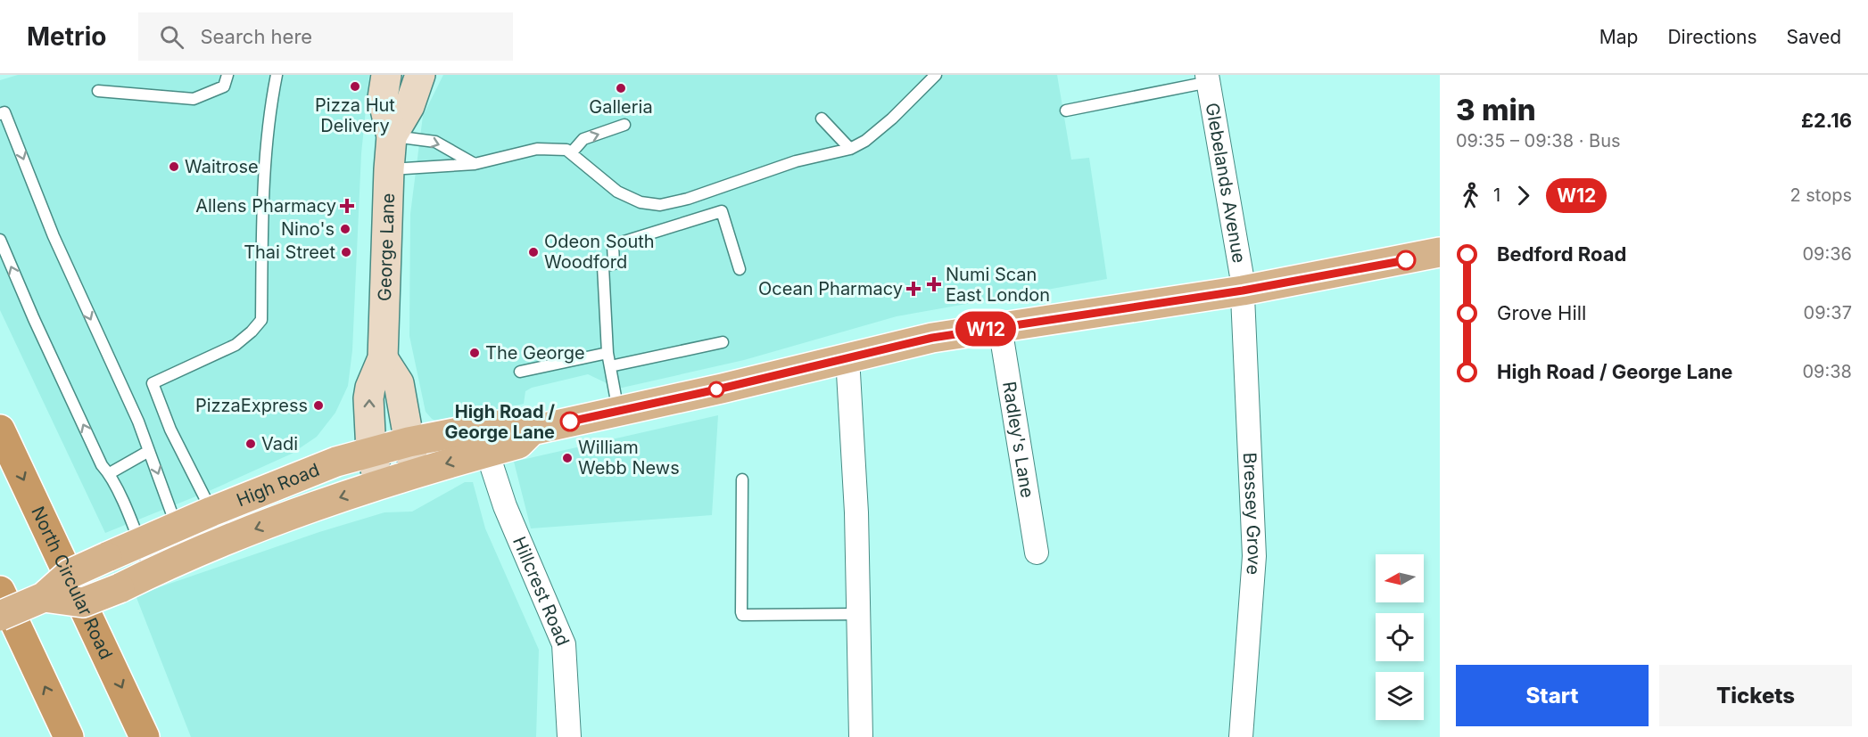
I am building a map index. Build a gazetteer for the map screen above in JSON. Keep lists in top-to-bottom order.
{
  "streets": {
    "highway": ["North Circular Road"],
    "main road": ["George Lane", "High Road"],
    "street": [
      "Glebelands Avenue",
      "Radley's Lane",
      "Bressey Grove",
      "Hillcrest Road"
    ]
  },
  "crossings": [
    ["Glebelands Avenue", "High Road"],
    ["Glebelands Avenue", "Bressey Grove"],
    ["George Lane", "High Road"],
    ["Radley's Lane", "High Road"],
    ["High Road", "Bressey Grove"],
    ["High Road", "Hillcrest Road"]
  ],
  "places": {
    "other": [
      "Pizza Hut Delivery",
      "Galleria",
      "Waitrose",
      "Nino's",
      "Thai Street",
      "Odeon South Woodford",
      "The George",
      "PizzaExpress",
      "High Road / George Lane",
      "Vadi",
      "William Webb News"
    ],
    "health": ["Allens Pharmacy", "Numi Scan East London", "Ocean Pharmacy"]
  },
  "lines": ["bus line W12"],
  "north": "left",
  "page": {
    "header": "Metrio",
    "search": "Search here",
    "nav": ["Map", "Directions", "Saved"],
    "on_map": "W12",
    "heading": ["3 min", "09:35 – 09:38 · Bus", "£2.16"],
    "legs": ["1", "W12", "2 stops"],
    "list": [
      {
        "name": "Bedford Road",
        "value": "09:36"
      },
      {
        "name": "Grove Hill",
        "value": "09:37"
      },
      {
        "name": "High Road / George Lane",
        "value": "09:38"
      }
    ],
    "buttons": ["Start", "Tickets"]
  }
}
